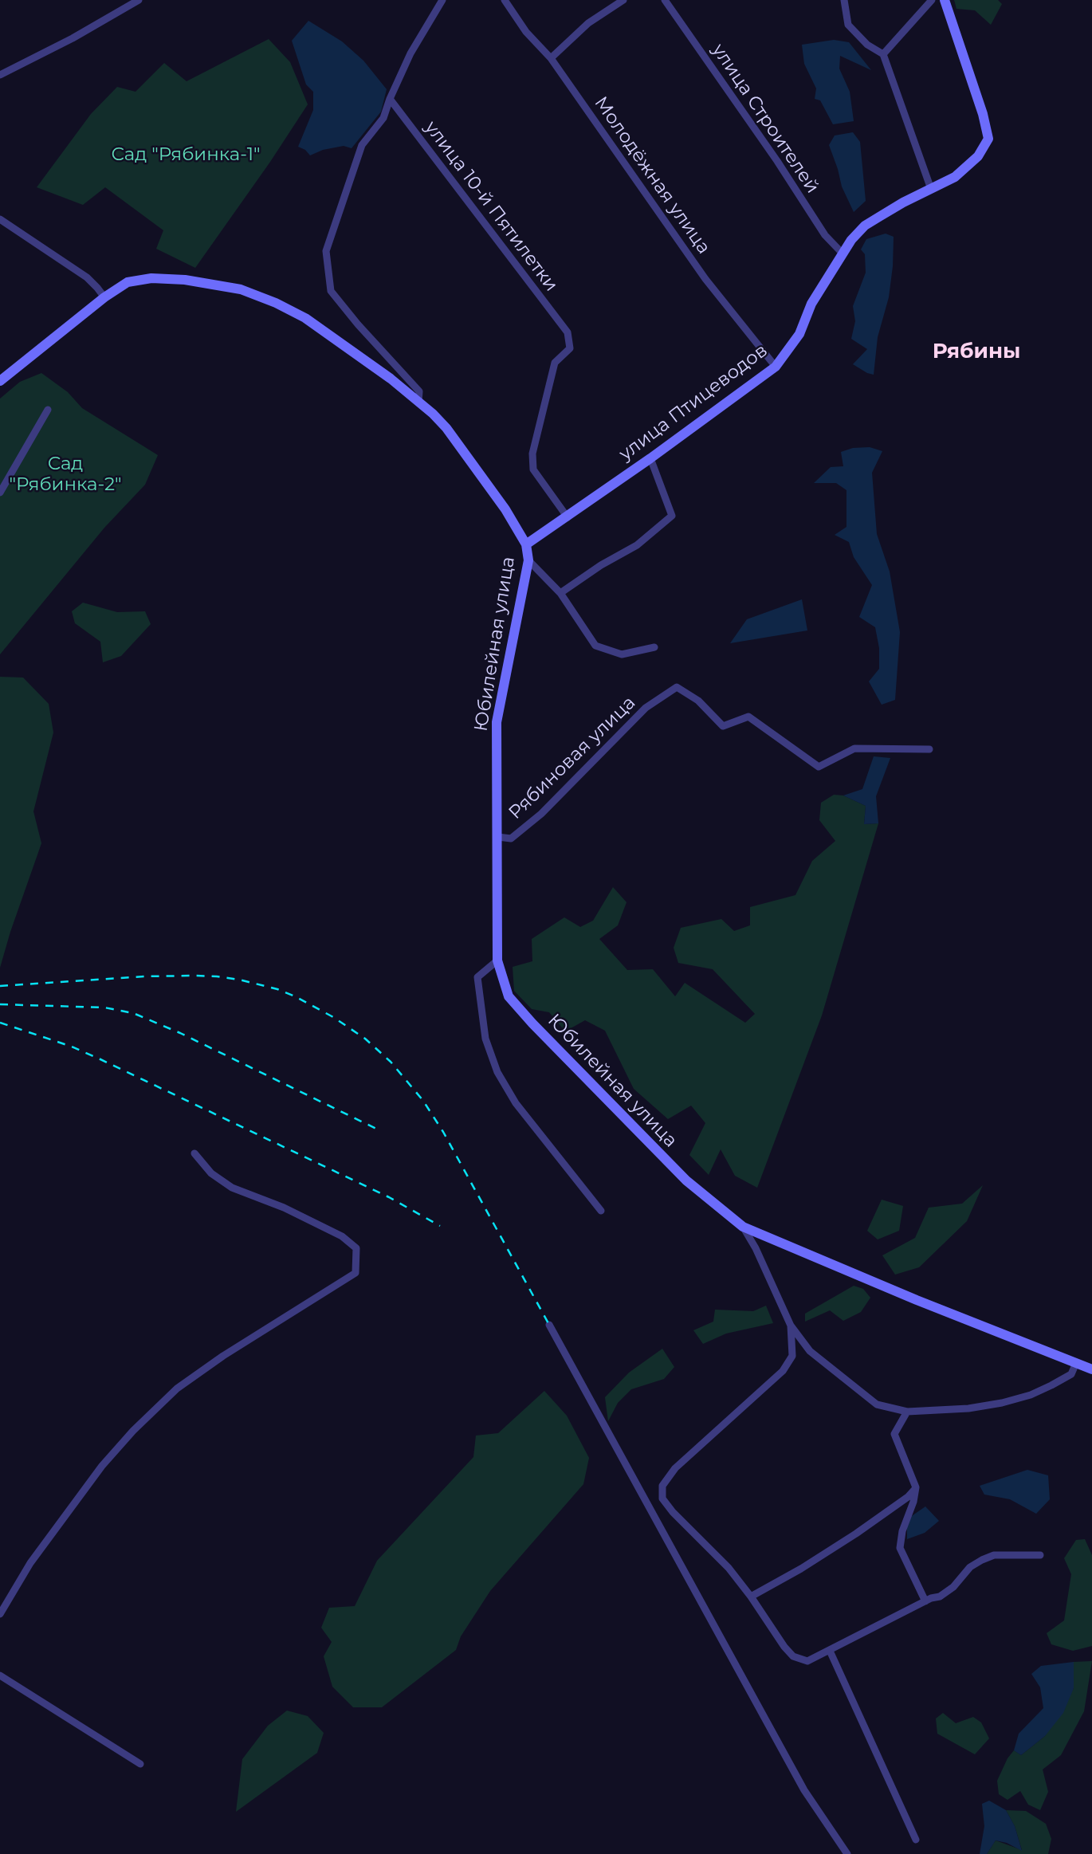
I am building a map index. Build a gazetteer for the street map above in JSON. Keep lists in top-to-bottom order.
{
  "streets": {
    "street": [
      "улица Строителей",
      "Молодёжная улица",
      "улица 10-й Пятилетки",
      "улица Птицеводов",
      "Юбилейная улица",
      "Рябиновая улица"
    ]
  },
  "crossings": [
    ["улица Строителей", "улица Птицеводов"],
    ["Молодёжная улица", "улица Птицеводов"],
    ["улица 10-й Пятилетки", "улица Птицеводов"],
    ["улица Птицеводов", "Юбилейная улица"],
    ["Юбилейная улица", "Рябиновая улица"]
  ],
  "districts": ["Рябины"],
  "parks": ["Сад \"Рябинка-1\"", "Сад \"Рябинка-2\""]
}
